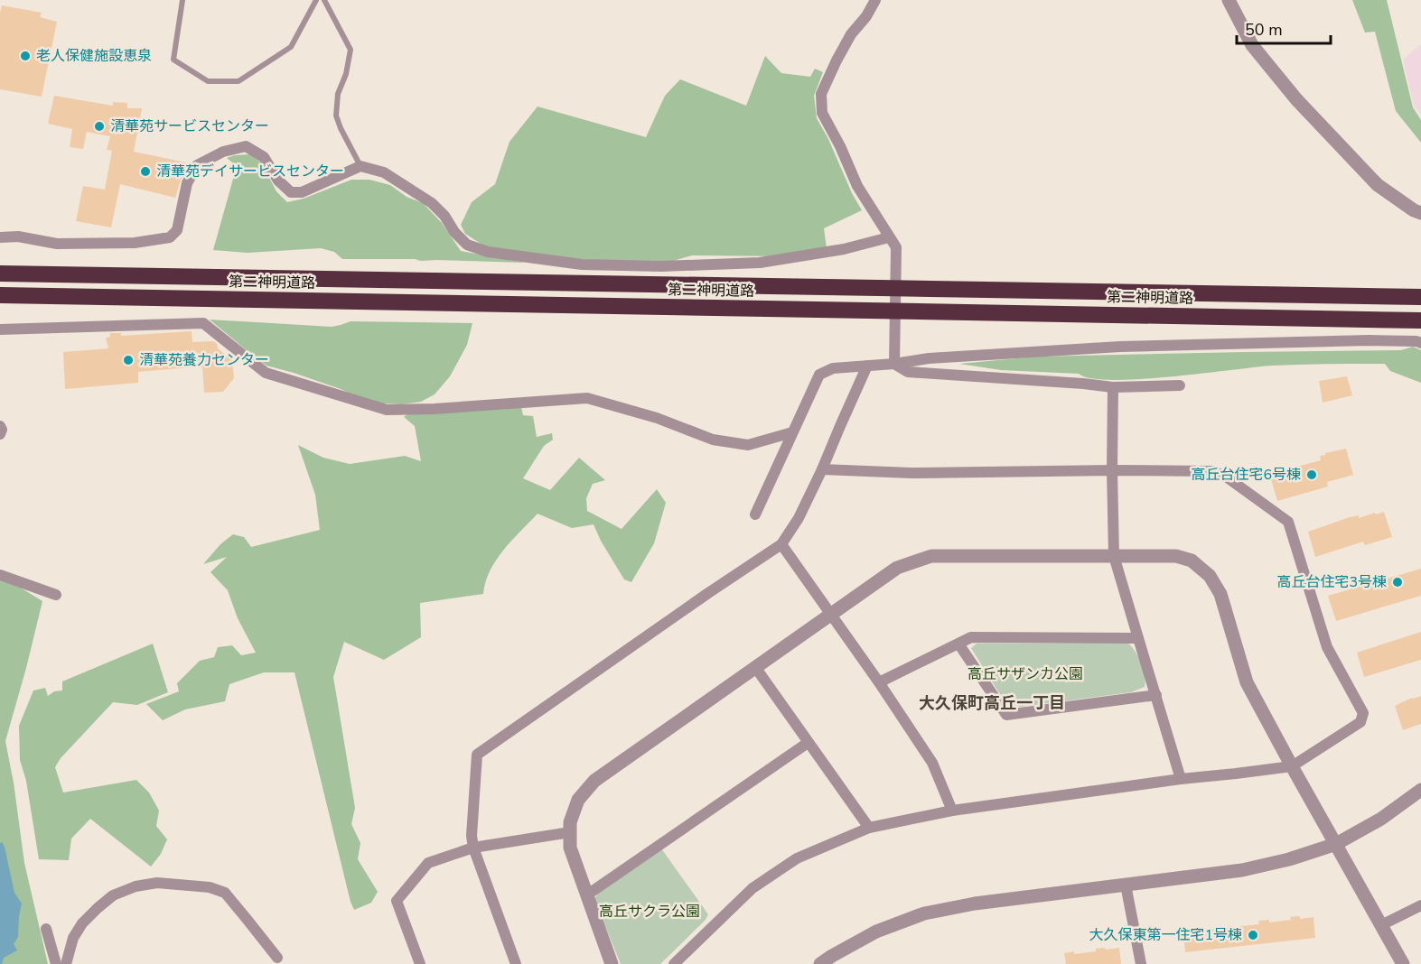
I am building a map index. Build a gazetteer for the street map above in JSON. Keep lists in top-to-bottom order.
{
  "streets": {
    "highway": ["第二神明道路"]
  },
  "districts": ["大久保町高丘一丁目"],
  "parks": ["高丘サザンカ公園", "高丘サクラ公園"],
  "places": [
    "老人保健施設恵泉",
    "清華苑サービスセンター",
    "清華苑デイサービスセンター",
    "清華苑養力センター",
    "高丘台住宅6号棟",
    "高丘台住宅3号棟",
    "大久保東第一住宅1号棟"
  ],
  "scale_bar": "50 m"
}
